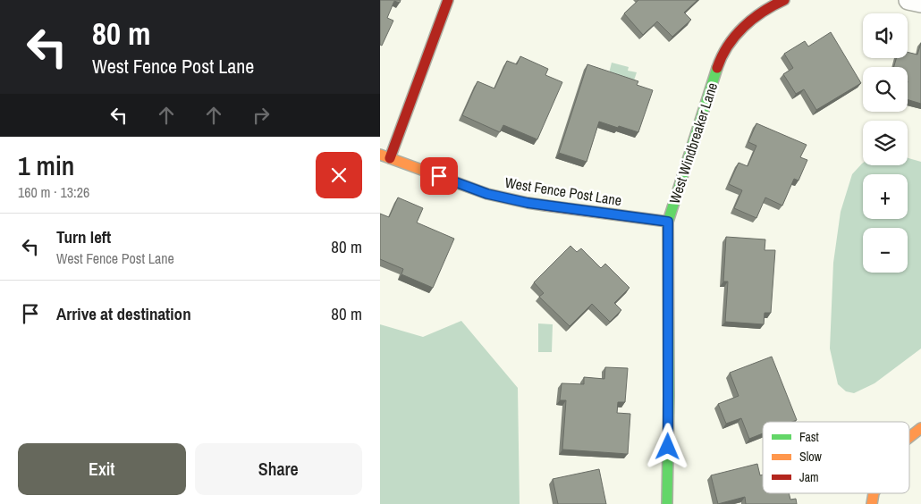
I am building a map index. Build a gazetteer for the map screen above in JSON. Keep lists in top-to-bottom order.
{
  "streets": {
    "street": ["West Windbreaker Lane", "West Fence Post Lane"]
  },
  "crossings": [
    ["West Windbreaker Lane", "West Fence Post Lane"]
  ],
  "legend": ["Fast", "Slow", "Jam"],
  "page": {
    "turn": ["80 m", "West Fence Post Lane"],
    "map_buttons": ["+", "−"],
    "heading": ["1 min", "160 m · 13:26"],
    "list": [
      {
        "name": "Turn left",
        "note": "West Fence Post Lane",
        "value": "80 m"
      },
      {
        "name": "Arrive at destination",
        "value": "80 m"
      }
    ],
    "buttons": ["Exit", "Share"]
  }
}
